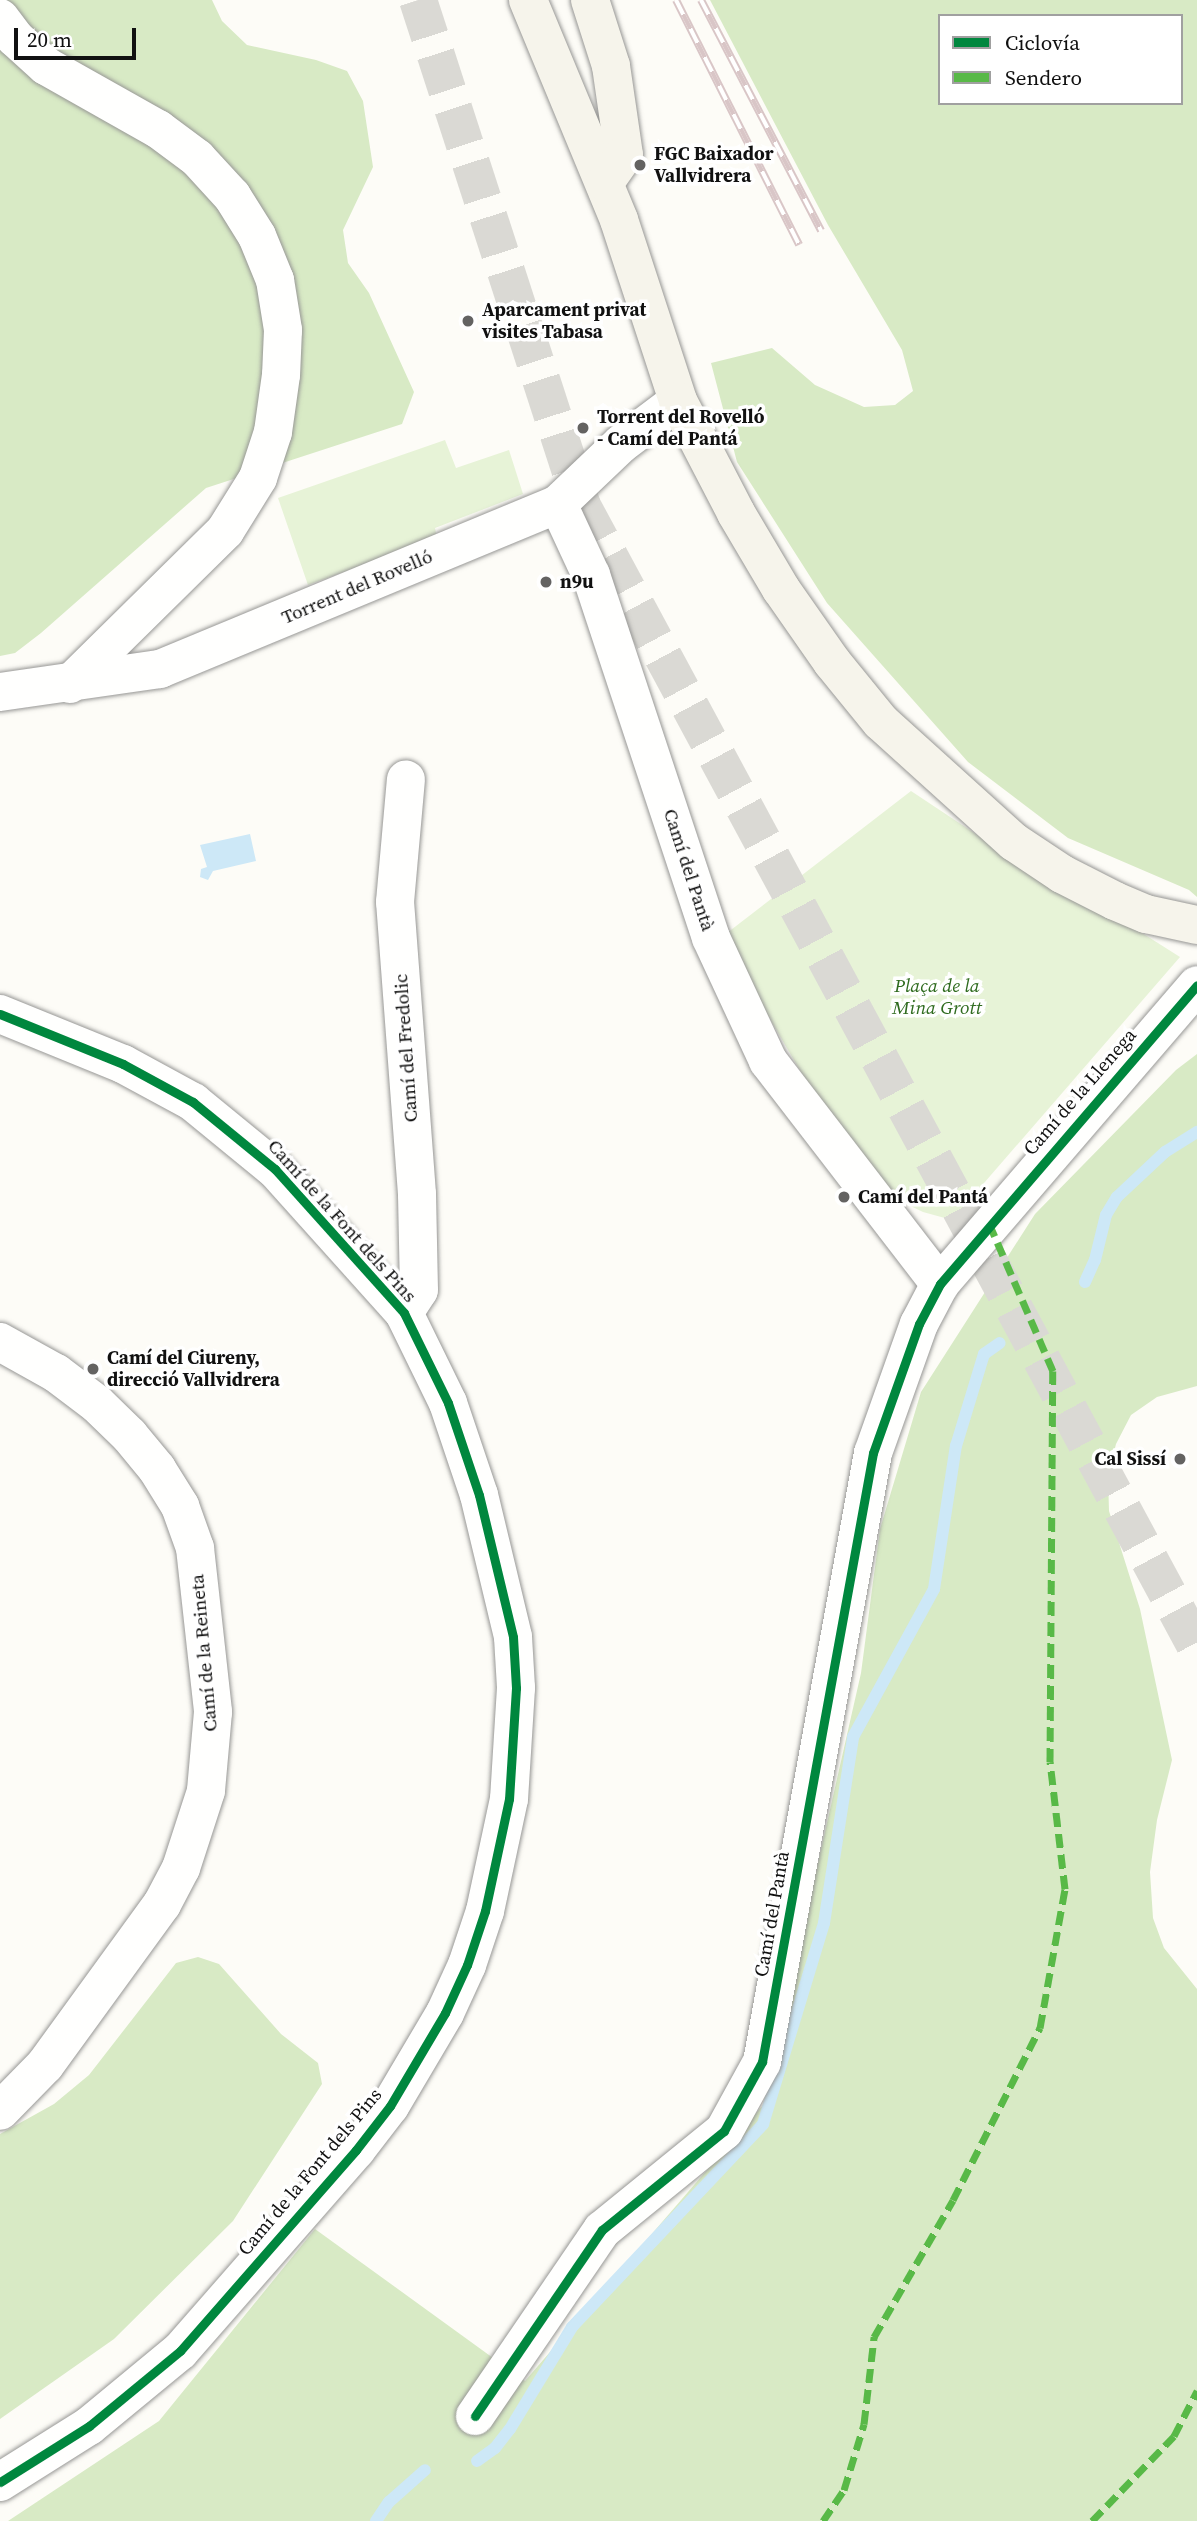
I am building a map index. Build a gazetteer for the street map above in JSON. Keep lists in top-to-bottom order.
{
  "streets": {
    "street": [
      "Torrent del Rovelló",
      "Camí del Pantà",
      "Camí del Fredolic",
      "Camí de la Llenega",
      "Camí de la Font dels Pins",
      "Camí de la Reineta"
    ]
  },
  "crossings": [
    ["Torrent del Rovelló", "Camí del Pantà"],
    ["Camí del Pantà", "Camí de la Llenega"],
    ["Camí del Fredolic", "Camí de la Font dels Pins"]
  ],
  "parks": ["Plaça de la Mina Grott"],
  "places": [
    "FGC Baixador Vallvidrera",
    "Aparcament privat visites Tabasa",
    "Torrent del Rovelló - Camí del Pantá",
    "n9u",
    "Camí del Pantá",
    "Camí del Ciureny, direcció Vallvidrera",
    "Cal Sissí"
  ],
  "legend": ["Ciclovía", "Sendero"],
  "scale_bar": "20 m"
}
